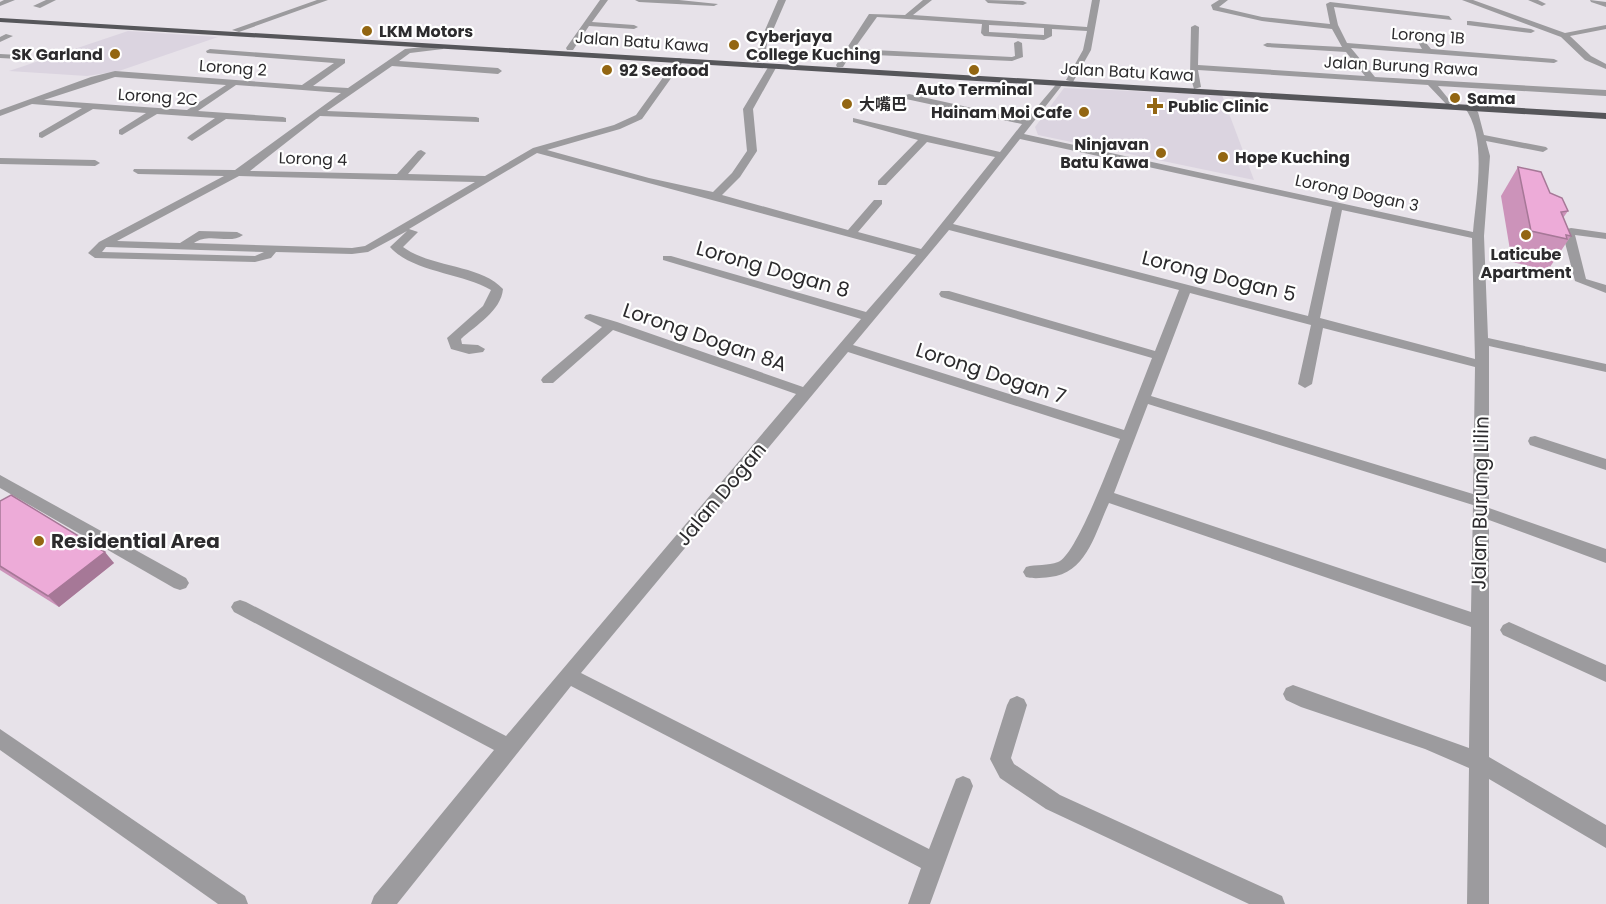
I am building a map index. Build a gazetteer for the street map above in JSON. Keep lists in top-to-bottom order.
{
  "streets": {
    "highway": ["Jalan Batu Kawa"],
    "street": [
      "Lorong 1B",
      "Jalan Burung Rawa",
      "Lorong 2",
      "Lorong 2C",
      "Lorong 4",
      "Lorong Dogan 3",
      "Lorong Dogan 8",
      "Lorong Dogan 5",
      "Lorong Dogan 8A",
      "Lorong Dogan 7",
      "Jalan Dogan",
      "Jalan Burung Lilin"
    ]
  },
  "crossings": [
    ["Jalan Batu Kawa", "Jalan Dogan"],
    ["Jalan Batu Kawa", "Jalan Burung Lilin"],
    ["Lorong 2", "Lorong 2C"],
    ["Lorong Dogan 3", "Jalan Dogan"],
    ["Lorong Dogan 3", "Jalan Burung Lilin"],
    ["Lorong Dogan 8", "Jalan Dogan"],
    ["Lorong Dogan 5", "Jalan Dogan"],
    ["Lorong Dogan 5", "Jalan Burung Lilin"],
    ["Lorong Dogan 8A", "Jalan Dogan"],
    ["Lorong Dogan 7", "Jalan Dogan"]
  ],
  "places": {
    "other": [
      "LKM Motors",
      "Cyberjaya College Kuching",
      "SK Garland",
      "92 Seafood",
      "Auto Terminal",
      "Sama",
      "大嘴巴",
      "Hainam Moi Cafe",
      "Ninjavan Batu Kawa",
      "Hope Kuching",
      "Laticube Apartment",
      "Residential Area"
    ],
    "health": ["Public Clinic"]
  }
}
